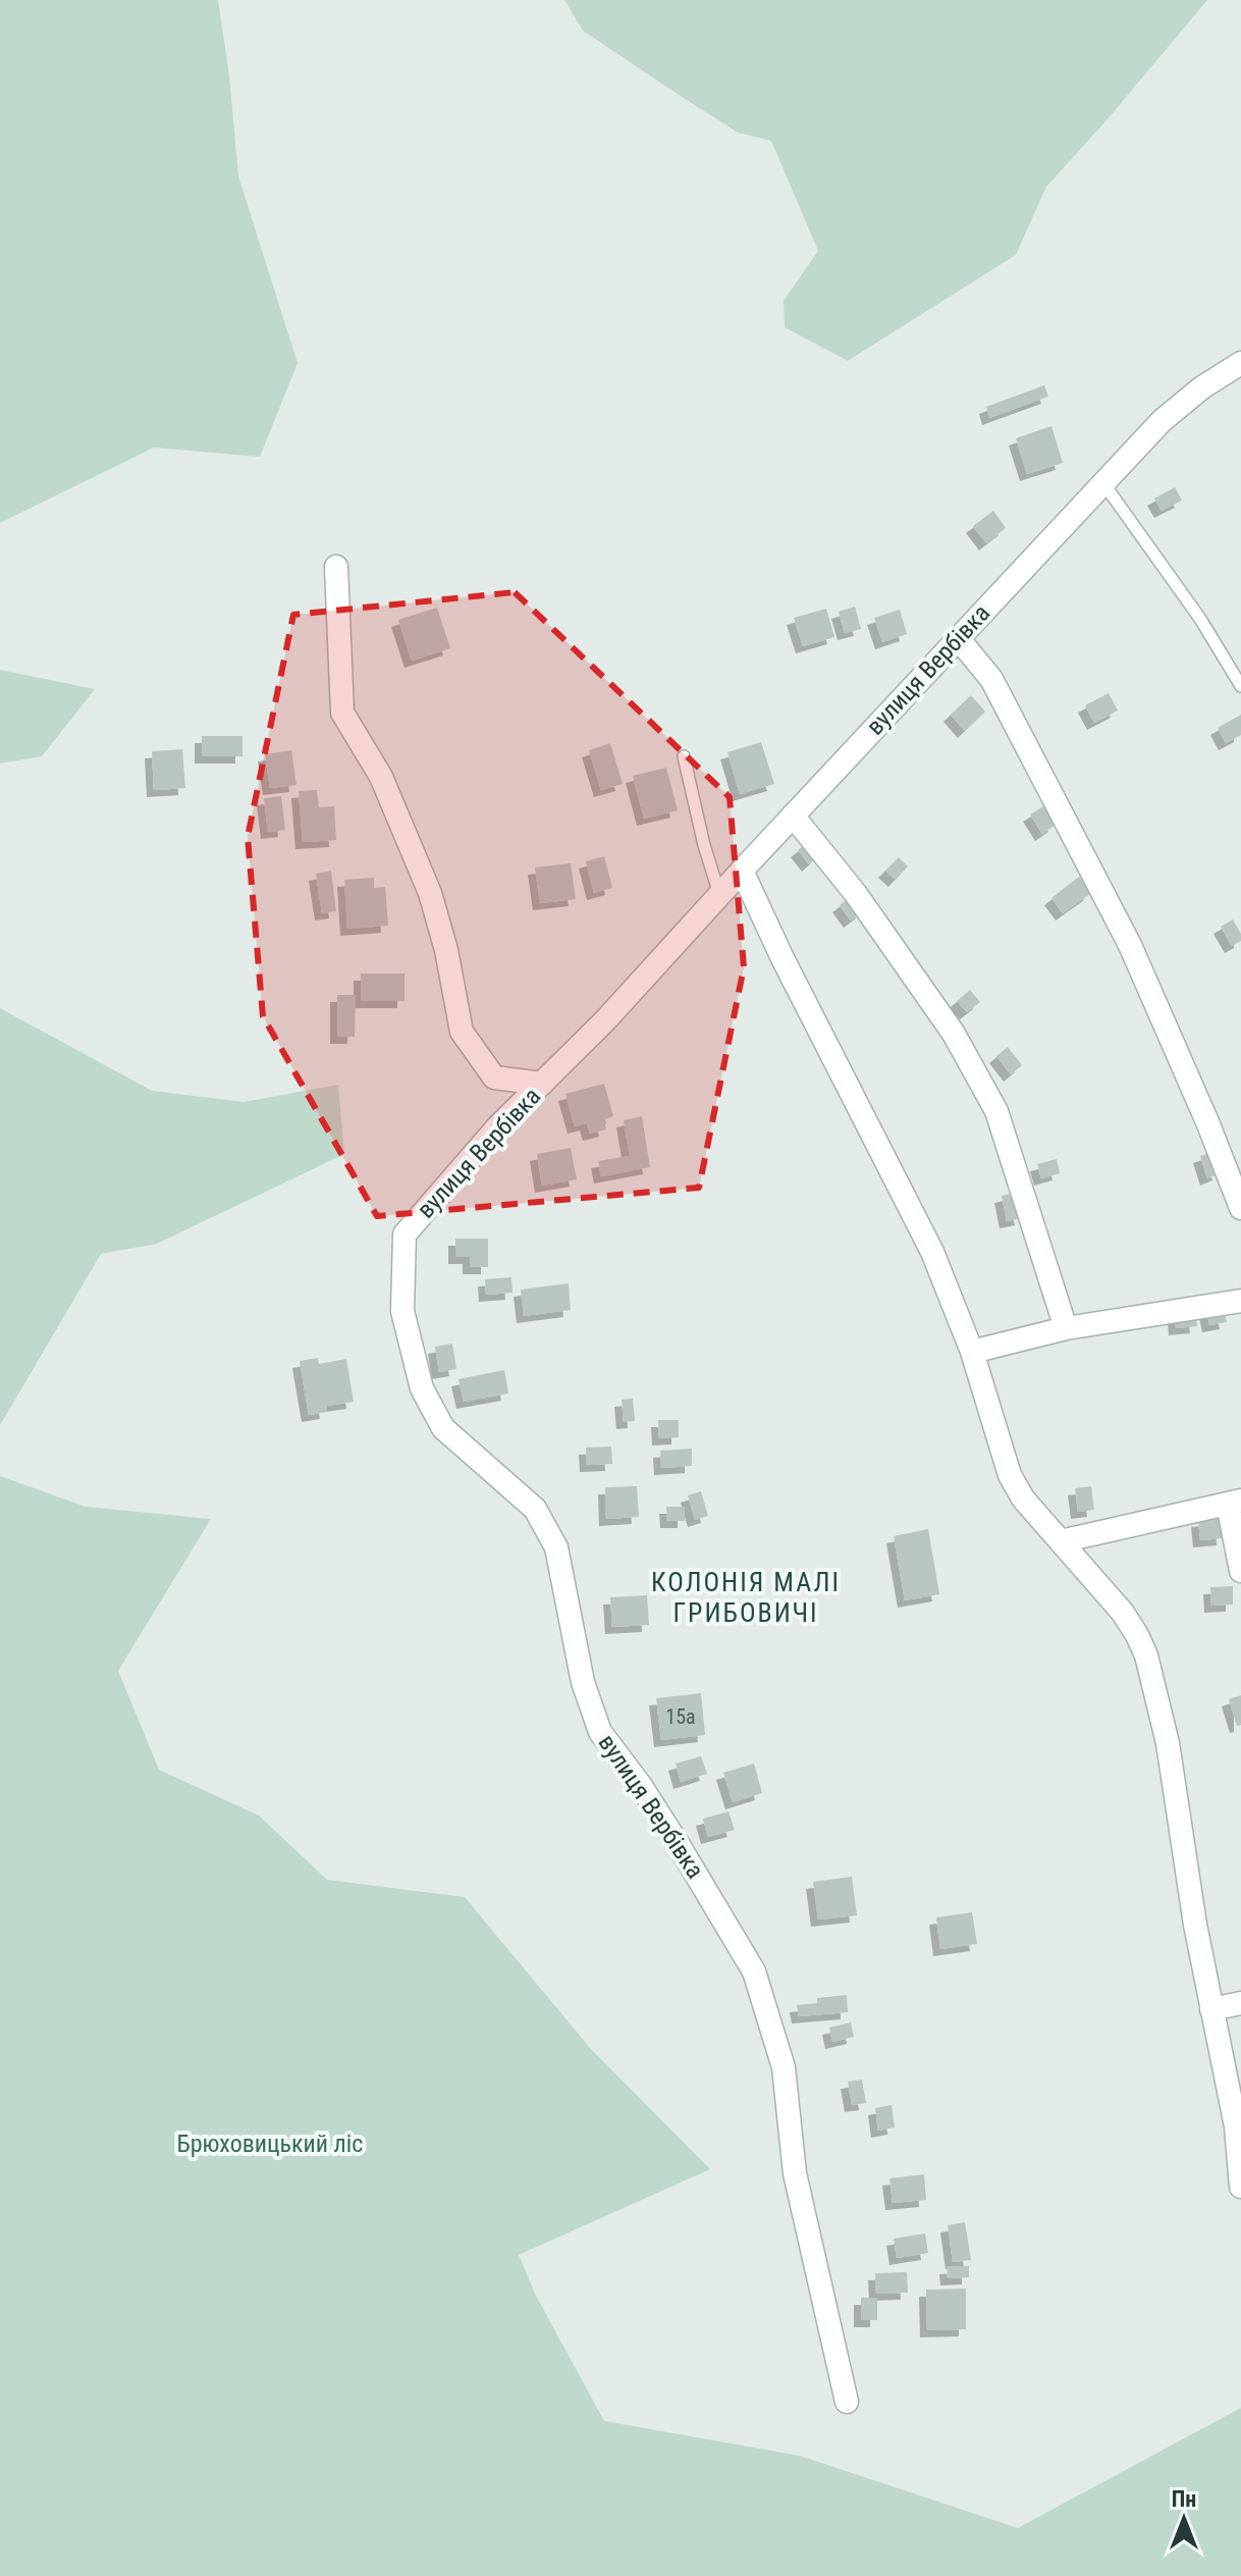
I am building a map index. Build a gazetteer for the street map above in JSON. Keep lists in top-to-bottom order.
{
  "streets": {
    "street": ["вулиця Вербівка"]
  },
  "districts": ["КОЛОНІЯ МАЛІ ГРИБОВИЧІ"],
  "parks": ["Брюховицький ліс"],
  "house_numbers": ["15а"],
  "north": "top"
}
